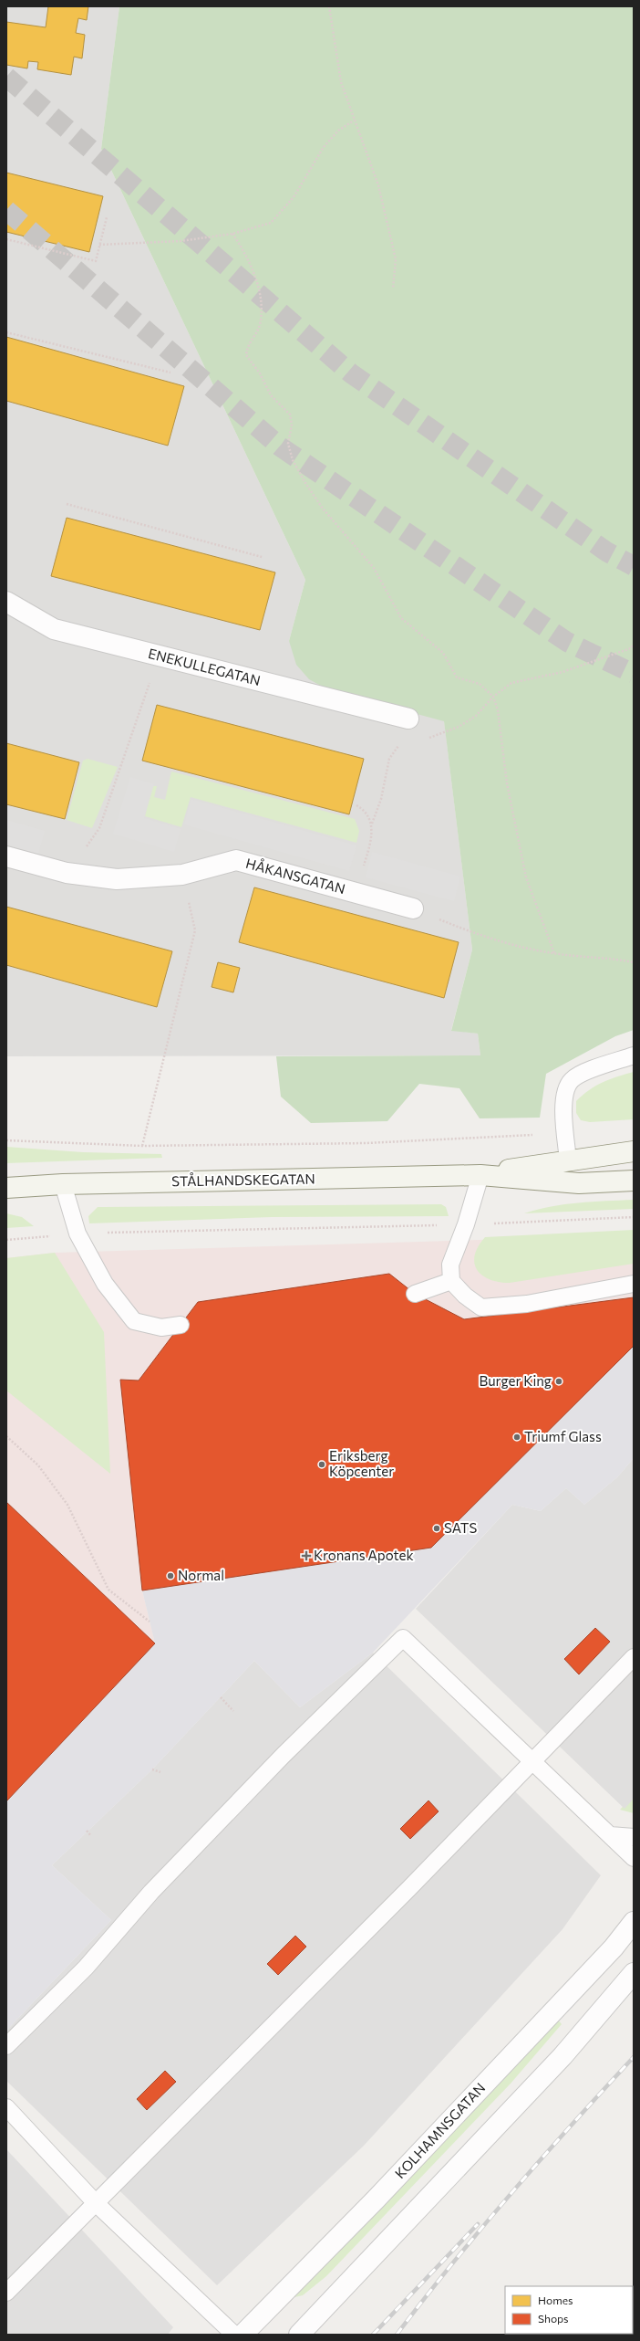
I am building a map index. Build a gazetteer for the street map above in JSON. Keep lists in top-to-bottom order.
{
  "streets": {
    "street": [
      "ENEKULLEGATAN",
      "HÅKANSGATAN",
      "STÅLHANDSKEGATAN",
      "KOLHAMNSGATAN"
    ]
  },
  "places": {
    "other": [
      "Burger King",
      "Triumf Glass",
      "Eriksberg Köpcenter",
      "SATS",
      "Normal"
    ],
    "health": ["Kronans Apotek"]
  },
  "legend": ["Homes", "Shops"]
}
